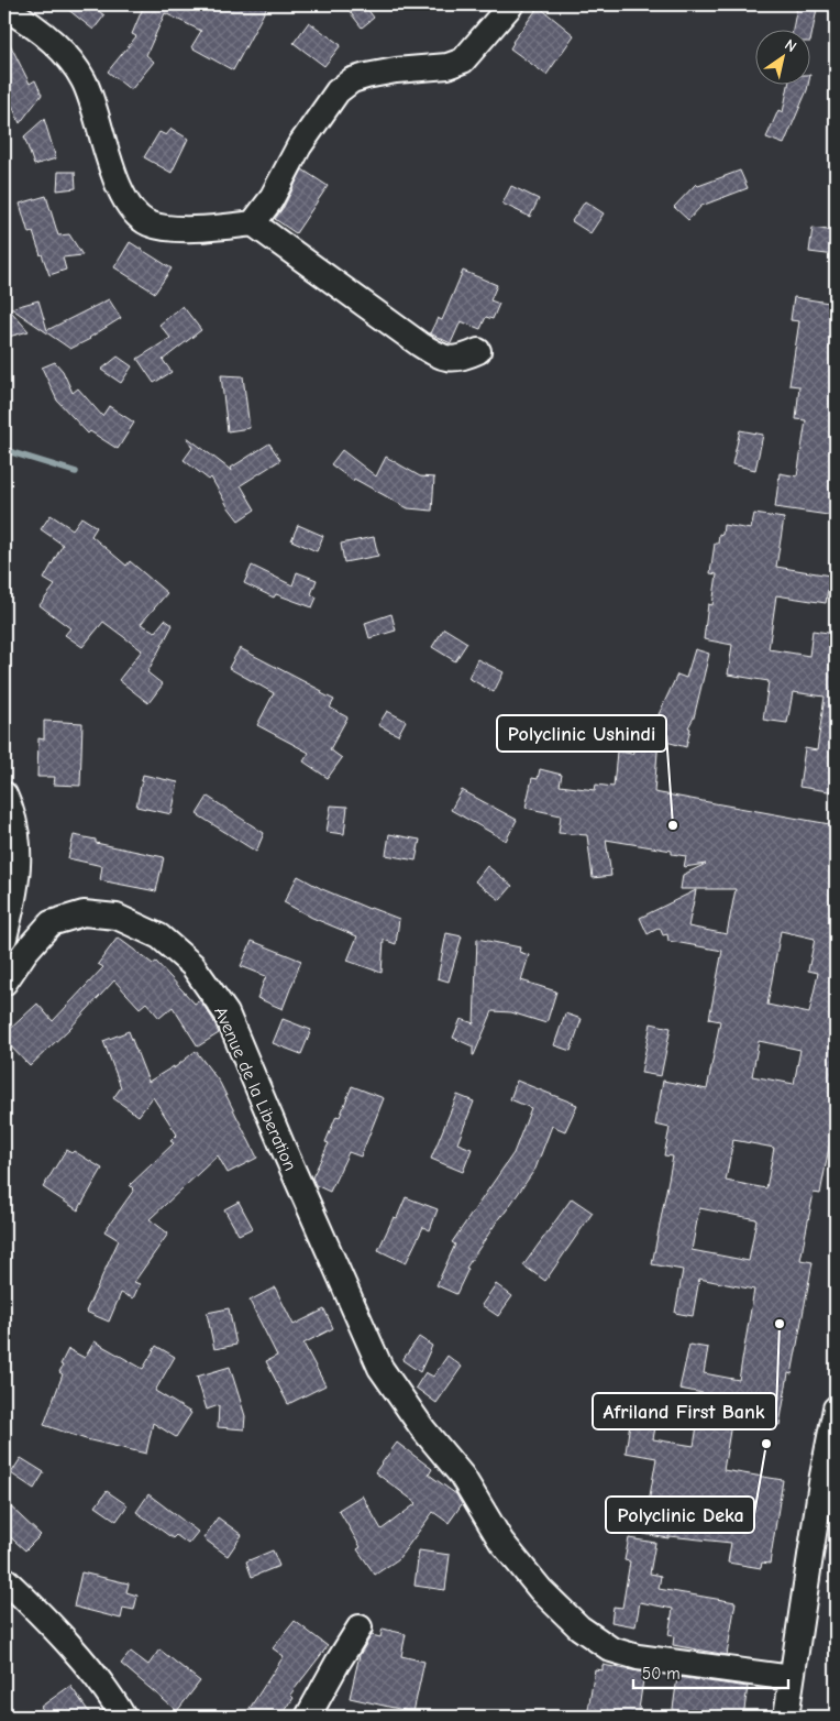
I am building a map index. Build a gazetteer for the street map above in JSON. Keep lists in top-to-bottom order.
{
  "streets": {
    "street": ["Avenue de la Liberation"]
  },
  "places": ["Polyclinic Ushindi", "Afriland First Bank", "Polyclinic Deka"],
  "scale_bar": "50 m",
  "north": "top right"
}
